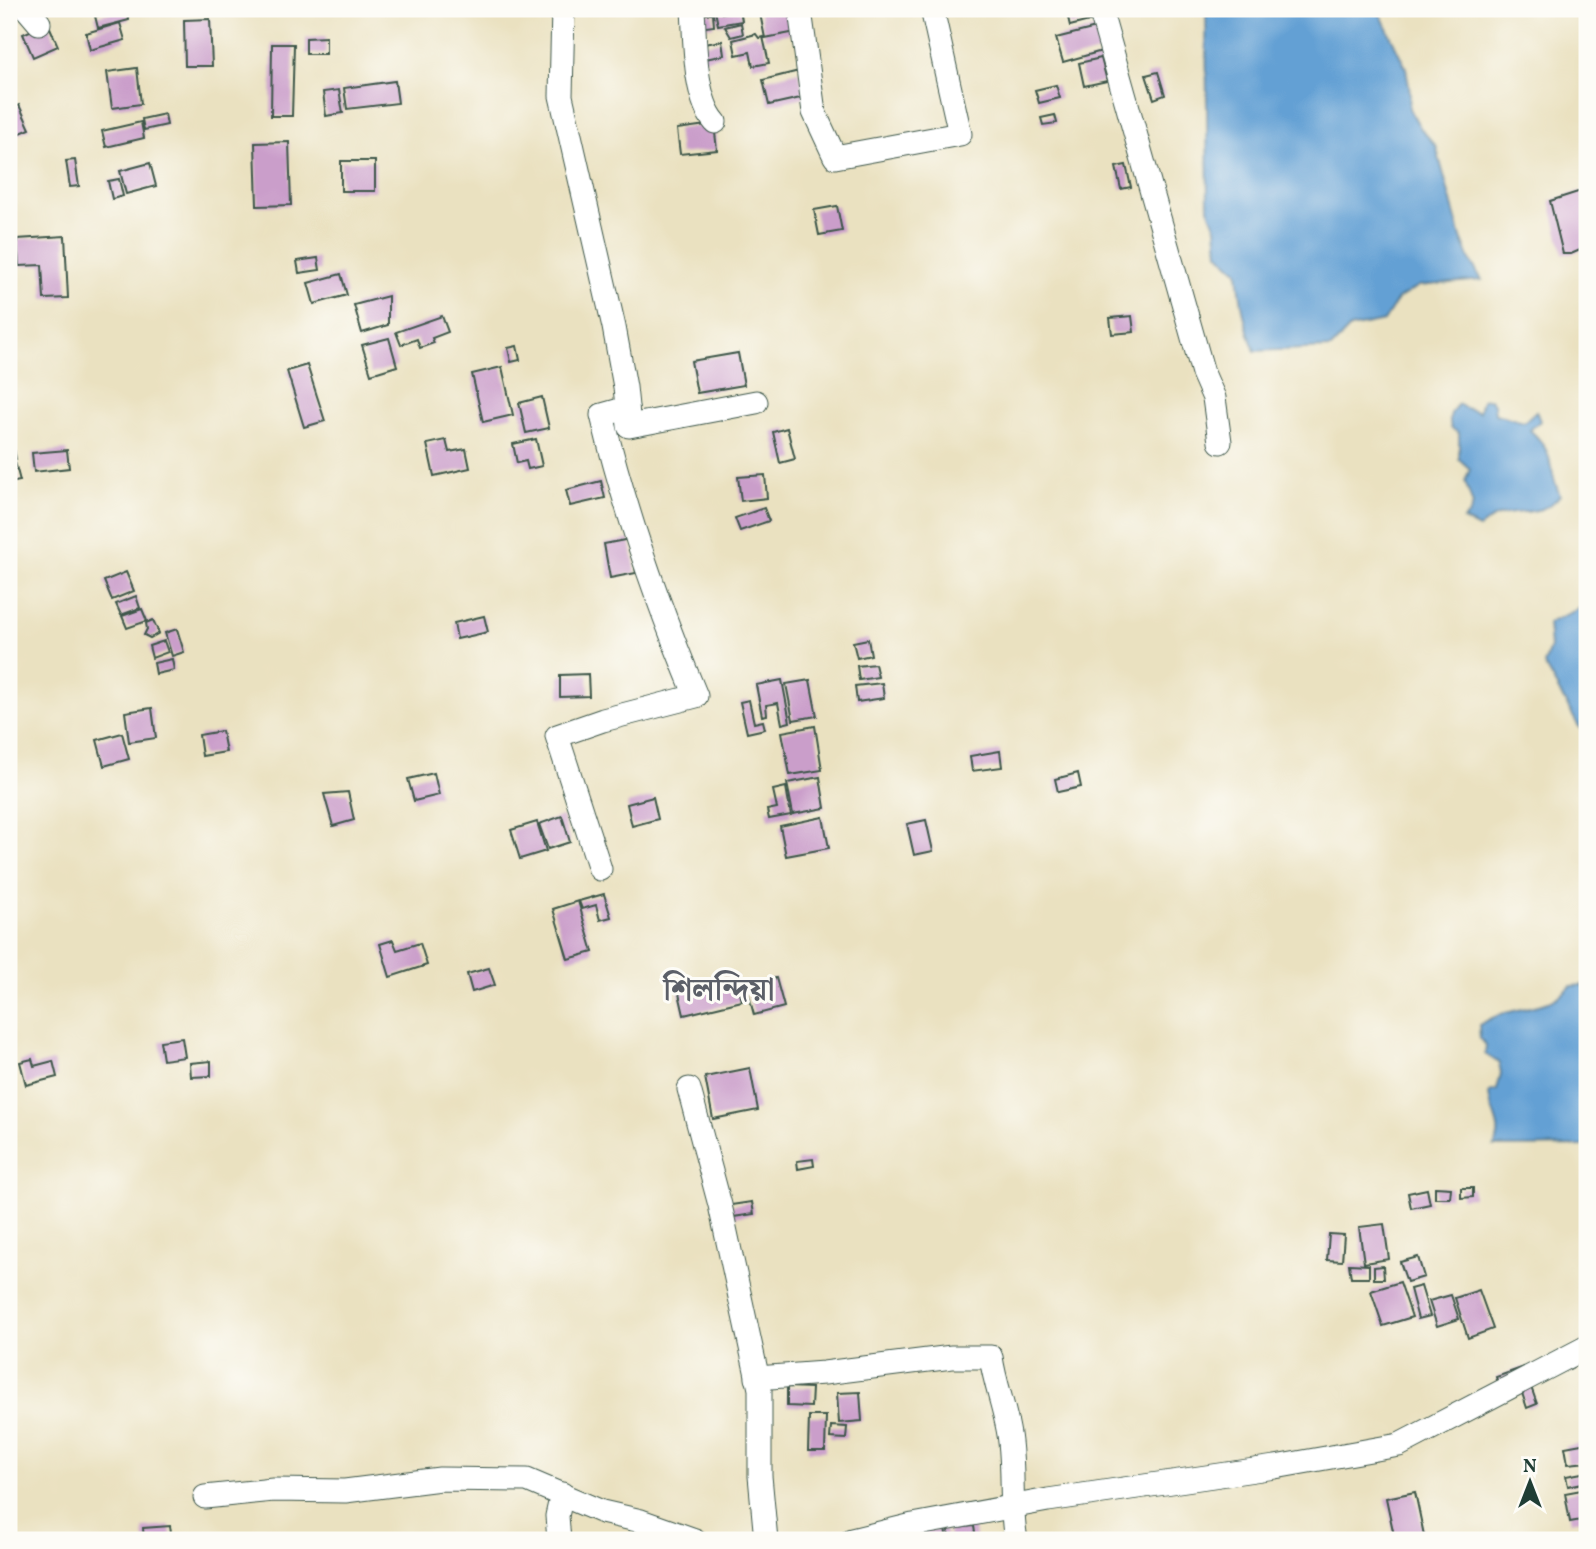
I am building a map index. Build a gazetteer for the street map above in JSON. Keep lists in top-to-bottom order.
{
  "districts": ["শিলন্দিয়া"],
  "north": "top"
}
